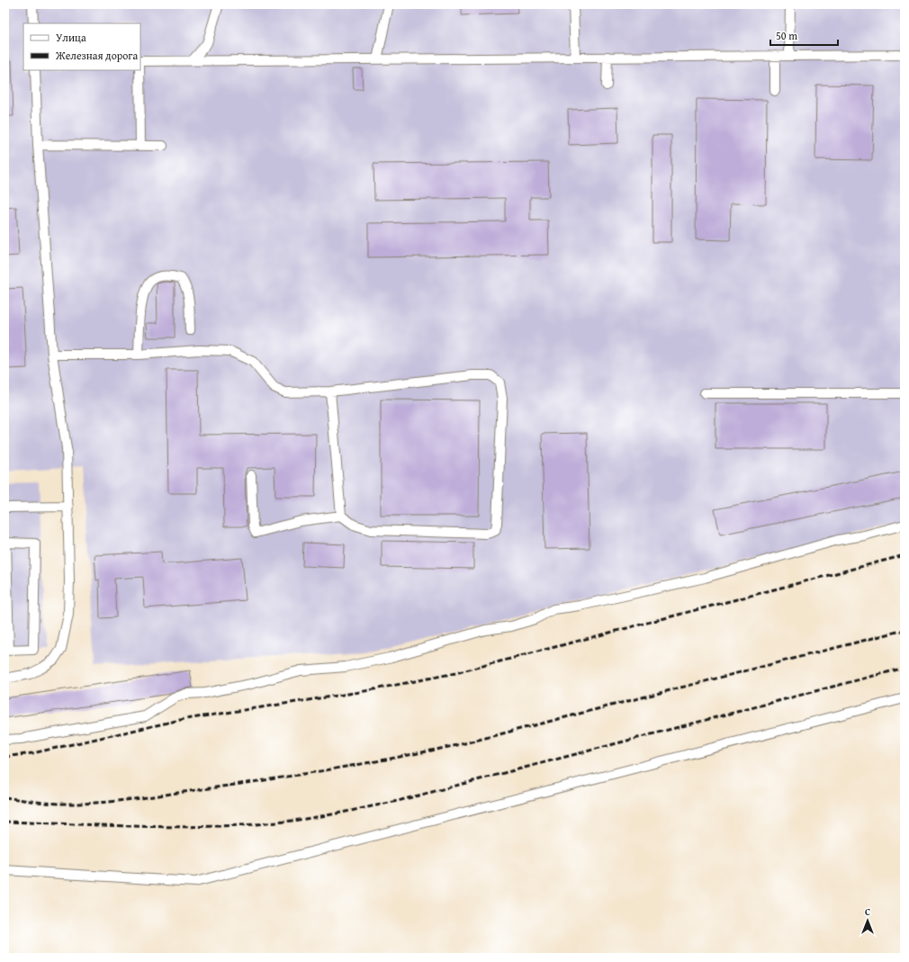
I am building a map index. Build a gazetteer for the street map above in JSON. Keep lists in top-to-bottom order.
{
  "legend": ["Улица", "Железная дорога"],
  "scale_bar": "50 m",
  "north": "top"
}
